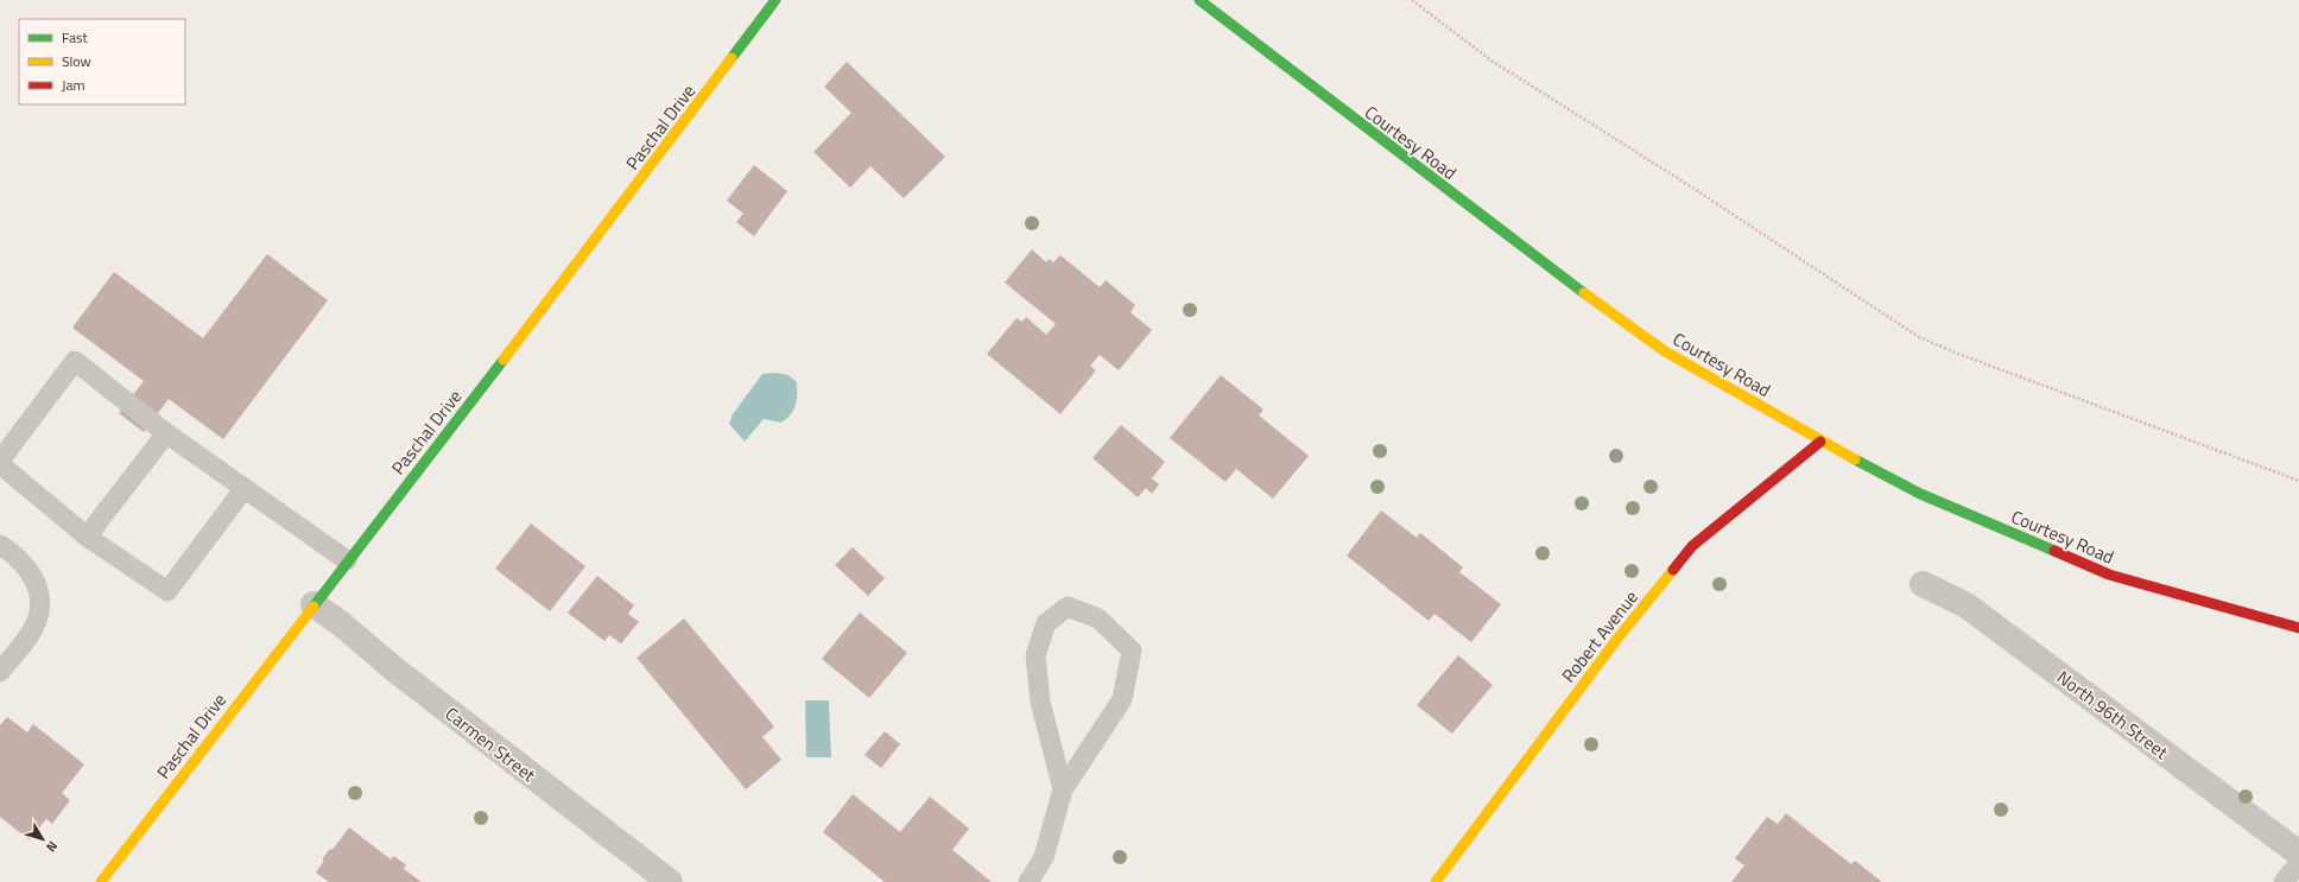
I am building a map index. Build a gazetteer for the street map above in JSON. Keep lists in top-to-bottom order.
{
  "streets": {
    "street": [
      "Paschal Drive",
      "Courtesy Road",
      "Robert Avenue",
      "North 96th Street",
      "Carmen Street"
    ]
  },
  "crossings": [
    ["Paschal Drive", "Carmen Street"],
    ["Courtesy Road", "Robert Avenue"]
  ],
  "legend": ["Fast", "Slow", "Jam"],
  "north": "bottom right"
}
